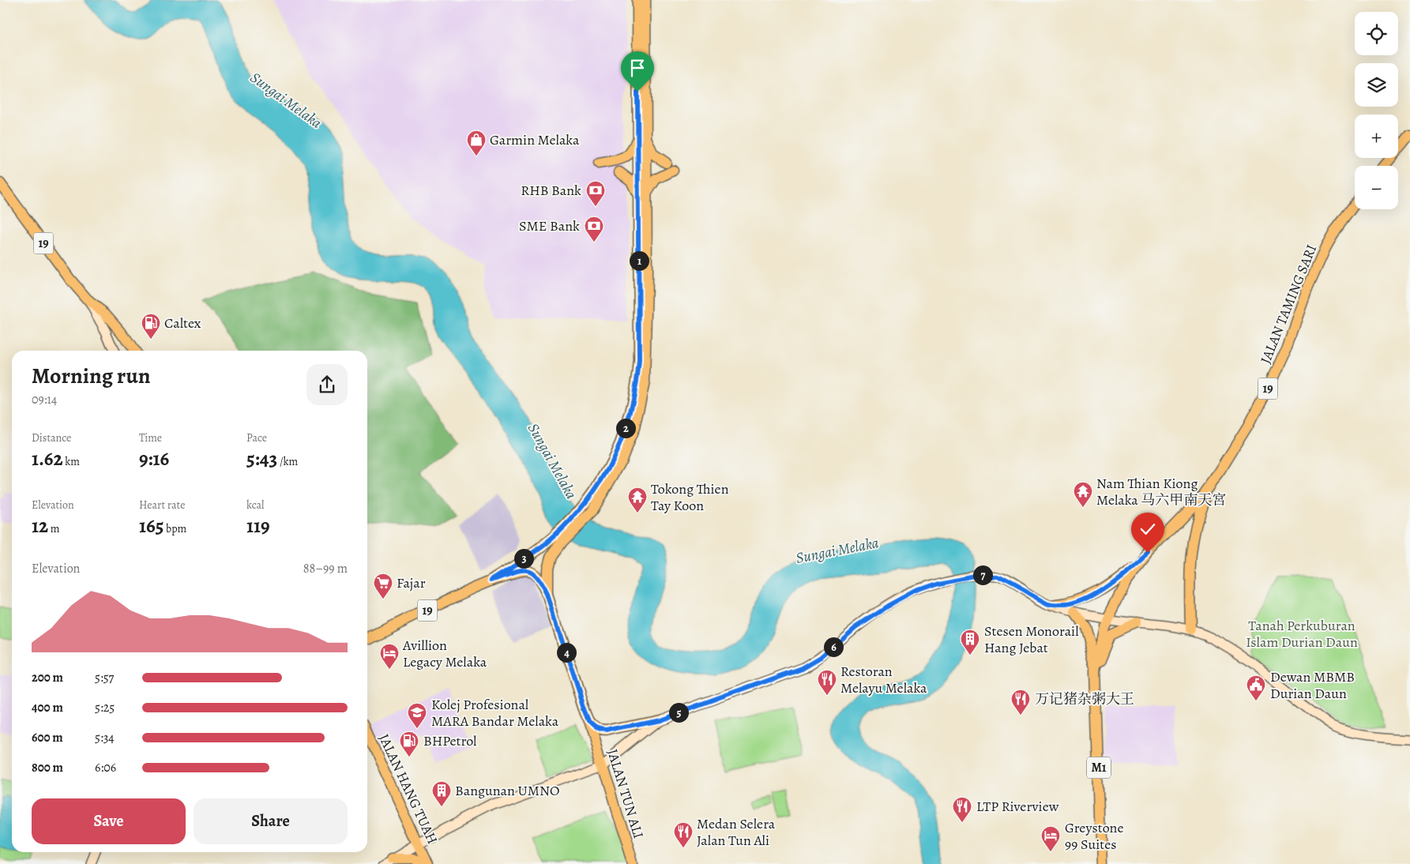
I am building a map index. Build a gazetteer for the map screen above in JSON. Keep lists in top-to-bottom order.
{
  "streets": {
    "main road": [
      "19",
      "JALAN TAMING SARI",
      "M1",
      "JALAN HANG TUAH",
      "JALAN TUN ALI"
    ]
  },
  "crossings": [
    ["19", "JALAN TUN ALI"],
    ["JALAN TAMING SARI", "M1"]
  ],
  "water": ["Sungai Melaka"],
  "parks": ["Tanah Perkuburan Islam Durian Daun"],
  "places": {
    "shop": ["Garmin Melaka"],
    "bank": ["RHB Bank", "SME Bank"],
    "fuel station": ["Caltex", "BHPetrol"],
    "temple": ["Nam Thian Kiong Melaka 马六甲南天宮", "Tokong Thien Tay Koon"],
    "supermarket": ["Fajar"],
    "building": ["Stesen Monorail Hang Jebat", "Bangunan UMNO"],
    "hotel": ["Avillion Legacy Melaka", "Greystone 99 Suites"],
    "restaurant": [
      "Restoran Melayu Melaka",
      "万记猪杂粥大王",
      "LTP Riverview",
      "Medan Selera Jalan Tun Ali"
    ],
    "public building": ["Dewan MBMB Durian Daun"],
    "school or university": ["Kolej Profesional MARA Bandar Melaka"]
  },
  "page": {
    "map_buttons": ["+", "−"],
    "pins": [
      "1",
      "2",
      "3",
      "7",
      "6",
      "4",
      "5"
    ],
    "heading": ["Morning run", "09:14"],
    "stats": [
      ["Distance", "1.62 km"],
      ["Time", "9:16"],
      ["Pace", "5:43 /km"],
      ["Elevation", "12 m"],
      ["Heart rate", "165 bpm"],
      ["kcal", "119"]
    ],
    "chart": ["Elevation", "88–99 m"],
    "list": [
      {
        "name": "200 m",
        "note": "5:57"
      },
      {
        "name": "400 m",
        "note": "5:25"
      },
      {
        "name": "600 m",
        "note": "5:34"
      },
      {
        "name": "800 m",
        "note": "6:06"
      }
    ],
    "buttons": ["Save", "Share"]
  }
}
